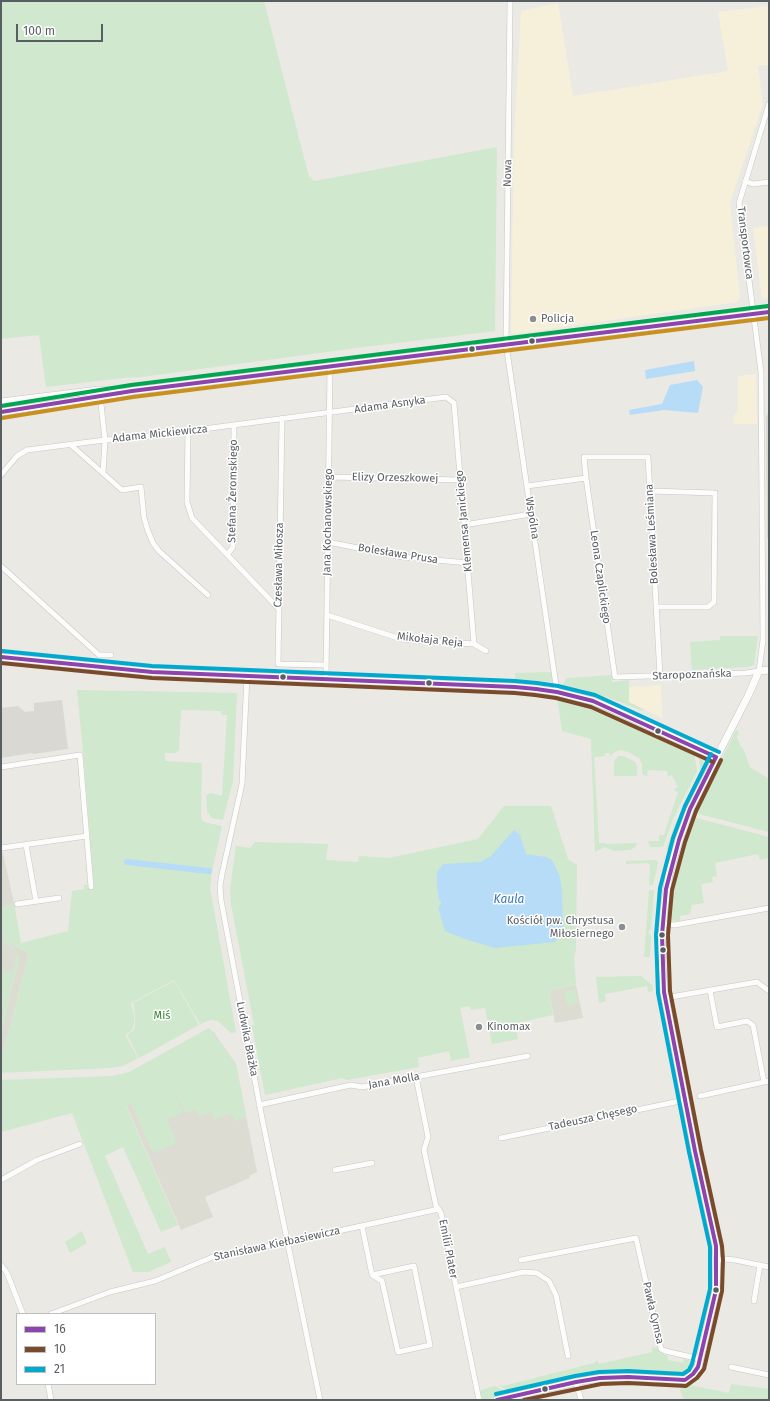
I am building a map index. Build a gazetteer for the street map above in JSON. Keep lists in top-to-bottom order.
{
  "streets": {
    "street": [
      "Nowa",
      "Transportowca",
      "Adama Asnyka",
      "Adama Mickiewicza",
      "Elizy Orzeszkowej",
      "Stefana Żeromskiego",
      "Wspólna",
      "Klemensa Janickiego",
      "Jana Kochanowskiego",
      "Bolesława Leśmiana",
      "Bolesława Prusa",
      "Czesława Miłosza",
      "Leona Czaplickiego",
      "Mikołaja Reja",
      "Staropoznańska",
      "Ludwika Błażka",
      "Jana Molla",
      "Tadeusza Chęsego",
      "Stanisława Kiełbasiewicza",
      "Emilii Plater",
      "Pawła Cymsa"
    ]
  },
  "crossings": [
    ["Nowa", "Wspólna"],
    ["Transportowca", "Staropoznańska"],
    ["Adama Asnyka", "Adama Mickiewicza"],
    ["Adama Asnyka", "Klemensa Janickiego"],
    ["Adama Asnyka", "Jana Kochanowskiego"],
    ["Adama Mickiewicza", "Stefana Żeromskiego"],
    ["Adama Mickiewicza", "Jana Kochanowskiego"],
    ["Adama Mickiewicza", "Czesława Miłosza"],
    ["Elizy Orzeszkowej", "Klemensa Janickiego"],
    ["Elizy Orzeszkowej", "Jana Kochanowskiego"],
    ["Klemensa Janickiego", "Bolesława Prusa"],
    ["Klemensa Janickiego", "Mikołaja Reja"],
    ["Jana Kochanowskiego", "Bolesława Prusa"],
    ["Jana Kochanowskiego", "Czesława Miłosza"],
    ["Jana Kochanowskiego", "Mikołaja Reja"],
    ["Bolesława Leśmiana", "Leona Czaplickiego"],
    ["Bolesława Leśmiana", "Staropoznańska"],
    ["Leona Czaplickiego", "Staropoznańska"],
    ["Ludwika Błażka", "Jana Molla"],
    ["Ludwika Błażka", "Stanisława Kiełbasiewicza"],
    ["Jana Molla", "Emilii Plater"],
    ["Stanisława Kiełbasiewicza", "Emilii Plater"]
  ],
  "water": ["Kaula"],
  "parks": ["Miś"],
  "places": ["Policja", "Kościół pw. Chrystusa Miłosiernego", "Kinomax"],
  "lines": ["transit line 16", "transit line 21", "transit line 10"],
  "legend": ["16", "10", "21"],
  "scale_bar": "100 m"
}
